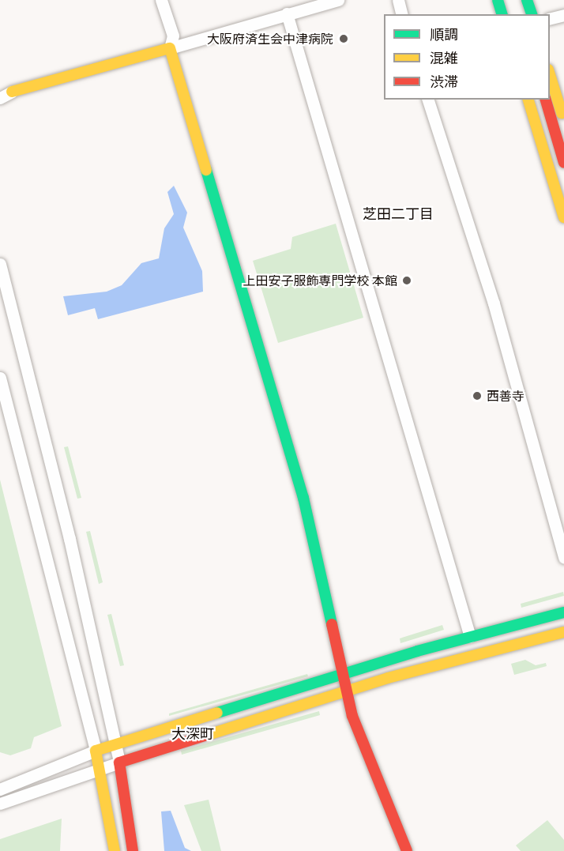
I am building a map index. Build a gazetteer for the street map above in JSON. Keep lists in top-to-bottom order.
{
  "districts": ["芝田二丁目", "大深町"],
  "places": ["大阪府済生会中津病院", "上田安子服飾専門学校 本館", "西善寺"],
  "legend": ["順調", "混雑", "渋滞"]
}
